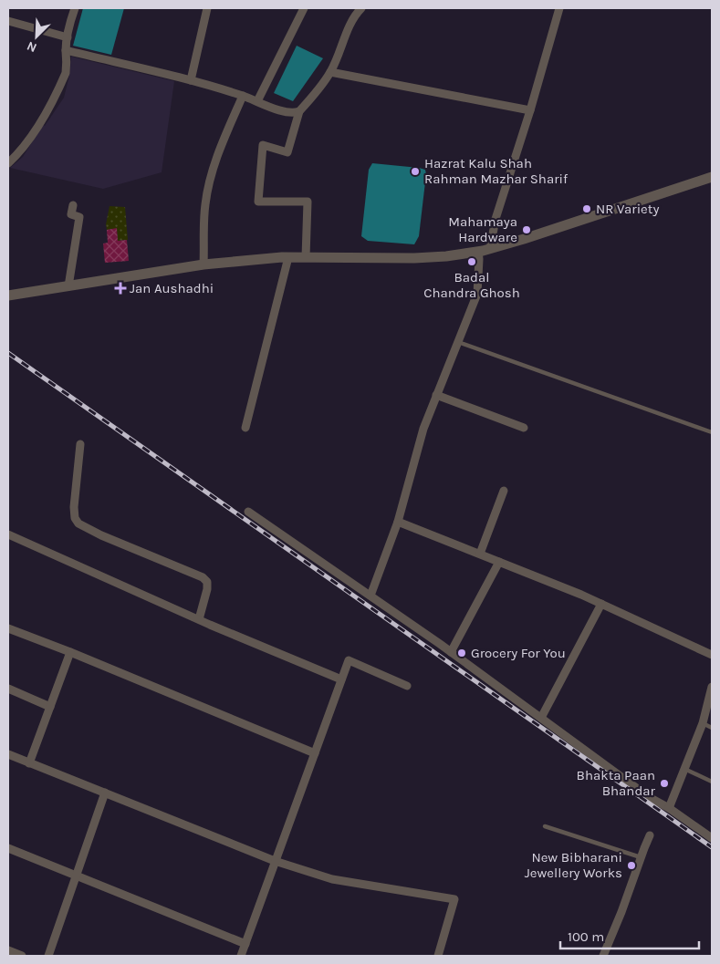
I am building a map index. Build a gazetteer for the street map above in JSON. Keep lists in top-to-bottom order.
{
  "places": {
    "other": [
      "Hazrat Kalu Shah Rahman Mazhar Sharif",
      "NR Variety",
      "Mahamaya Hardware",
      "Badal Chandra Ghosh",
      "Grocery For You",
      "Bhakta Paan Bhandar",
      "New Bibharani Jewellery Works"
    ],
    "health": ["Jan Aushadhi"]
  },
  "scale_bar": "100 m",
  "north": "bottom left"
}
